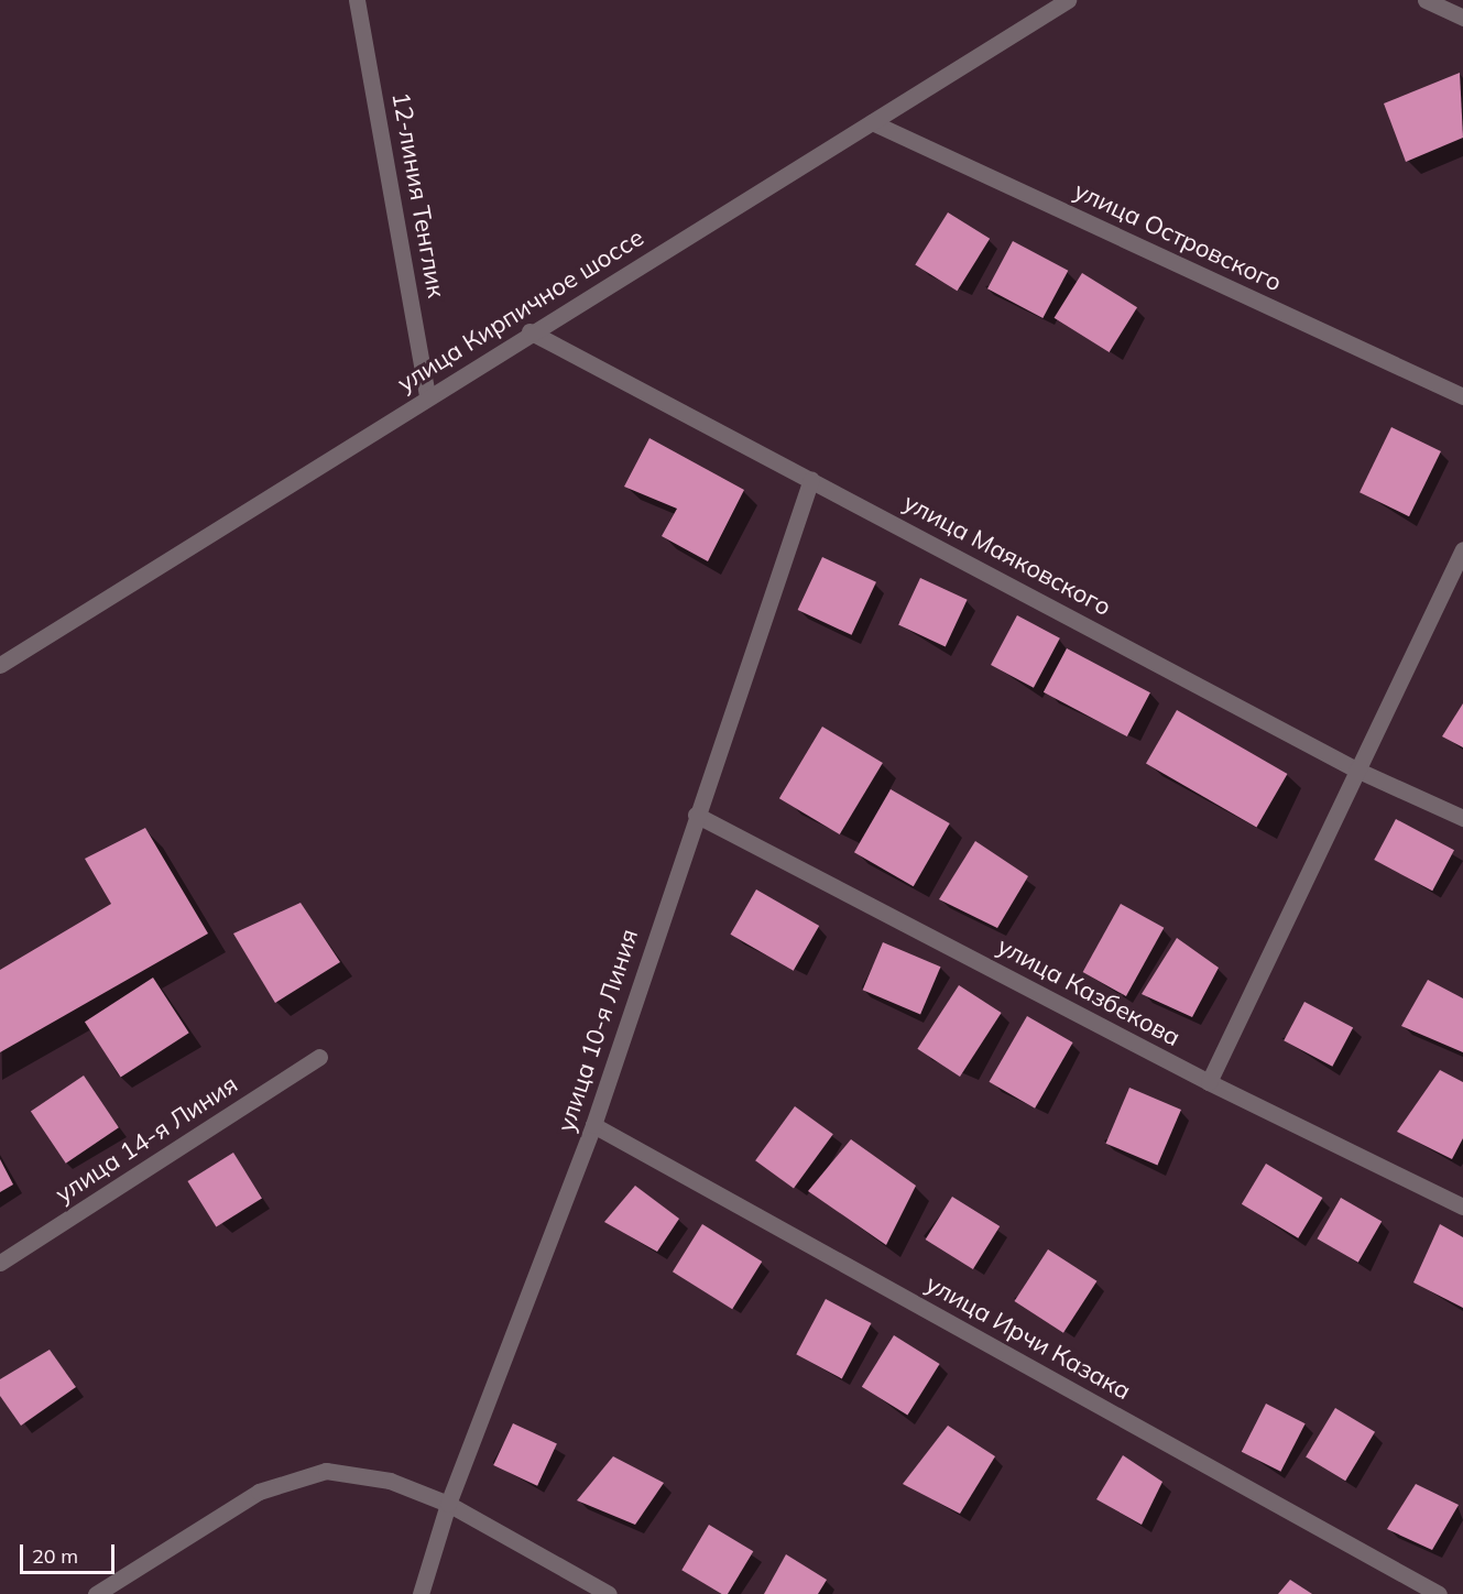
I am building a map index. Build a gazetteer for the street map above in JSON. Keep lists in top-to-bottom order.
{
  "streets": {
    "street": [
      "12-линия Тенглик",
      "улица Островского",
      "улица Кирпичное шоссе",
      "улица Маяковского",
      "улица Казбекова",
      "улица 10-я Линия",
      "улица 14-я Линия",
      "улица Ирчи Казака"
    ]
  },
  "crossings": [
    ["12-линия Тенглик", "улица Кирпичное шоссе"],
    ["улица Островского", "улица Кирпичное шоссе"],
    ["улица Кирпичное шоссе", "улица Маяковского"],
    ["улица Маяковского", "улица 10-я Линия"],
    ["улица Казбекова", "улица 10-я Линия"],
    ["улица 10-я Линия", "улица Ирчи Казака"]
  ],
  "scale_bar": "20 m"
}
